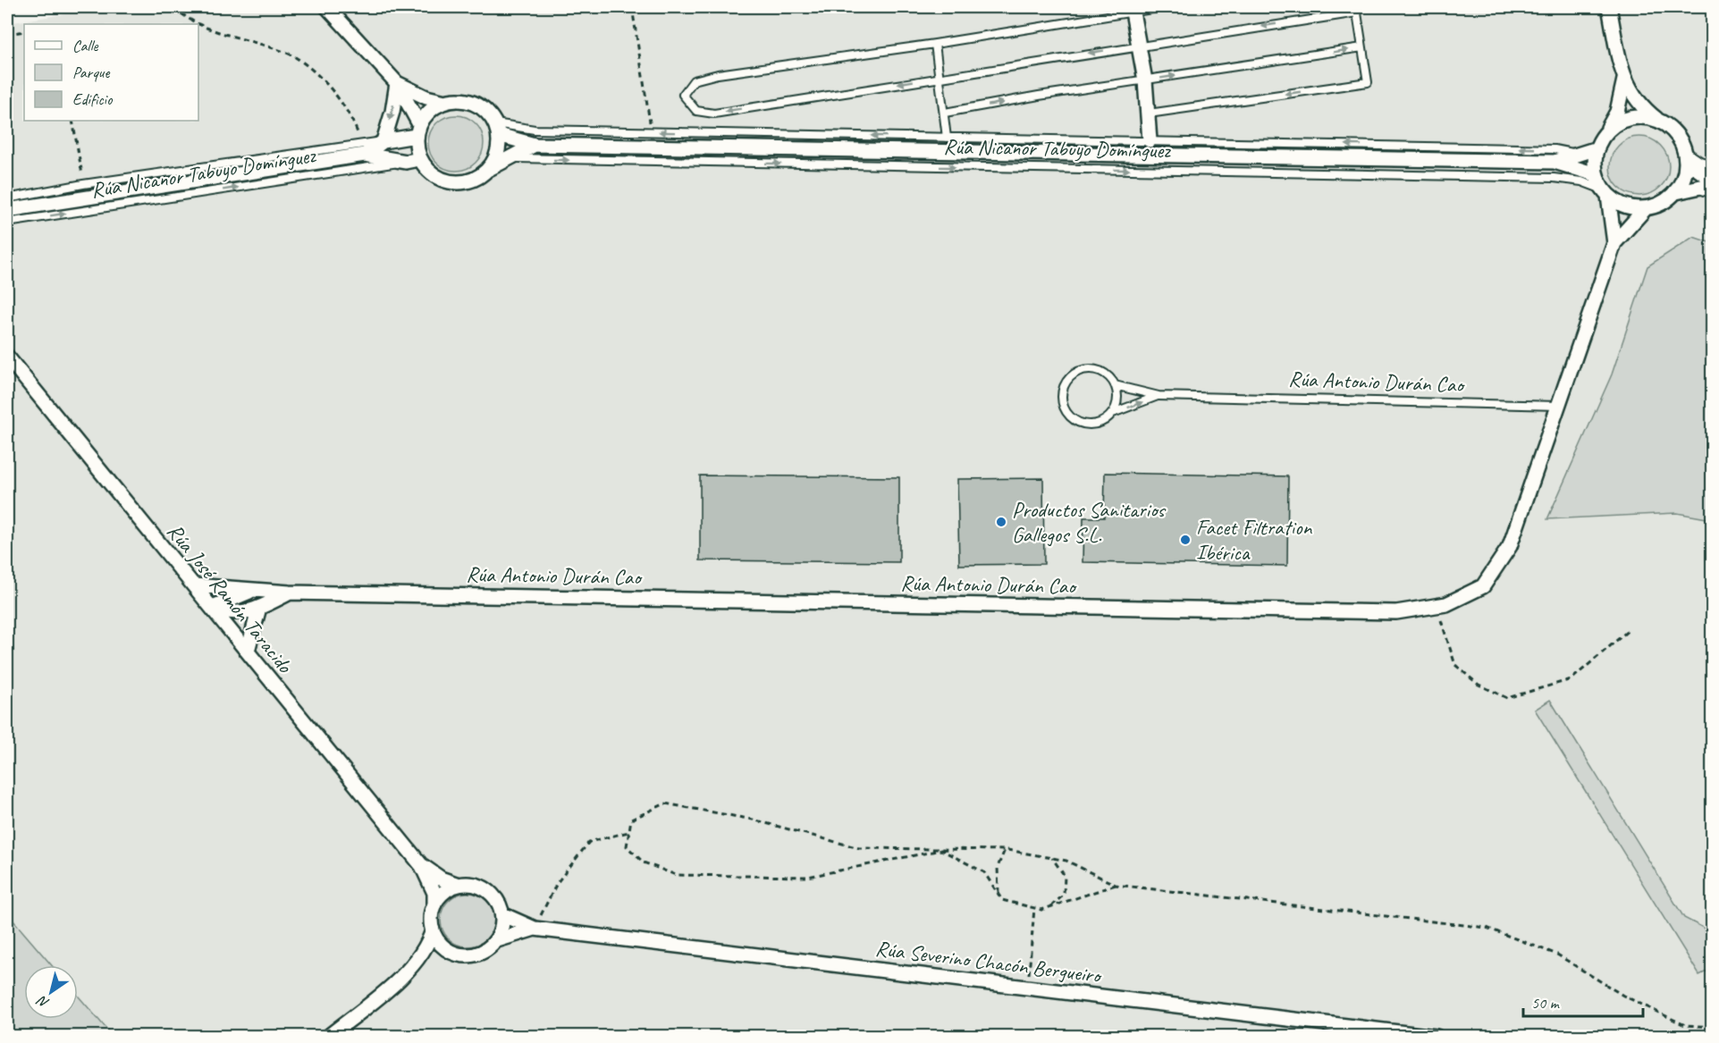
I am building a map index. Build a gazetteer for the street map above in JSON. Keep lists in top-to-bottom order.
{
  "streets": {
    "street": [
      "Rúa Nicanor Tabuyo Domínguez",
      "Rúa Antonio Durán Cao",
      "Rúa José Ramón Taracido",
      "Rúa Severino Chacón Bergueiro"
    ]
  },
  "crossings": [
    ["Rúa Nicanor Tabuyo Domínguez", "Rúa Antonio Durán Cao"],
    ["Rúa Antonio Durán Cao", "Rúa José Ramón Taracido"],
    ["Rúa José Ramón Taracido", "Rúa Severino Chacón Bergueiro"]
  ],
  "places": ["Productos Sanitarios Gallegos S.L.", "Facet Filtration Ibérica"],
  "legend": ["Calle", "Parque", "Edificio"],
  "scale_bar": "50 m",
  "north": "bottom left"
}
